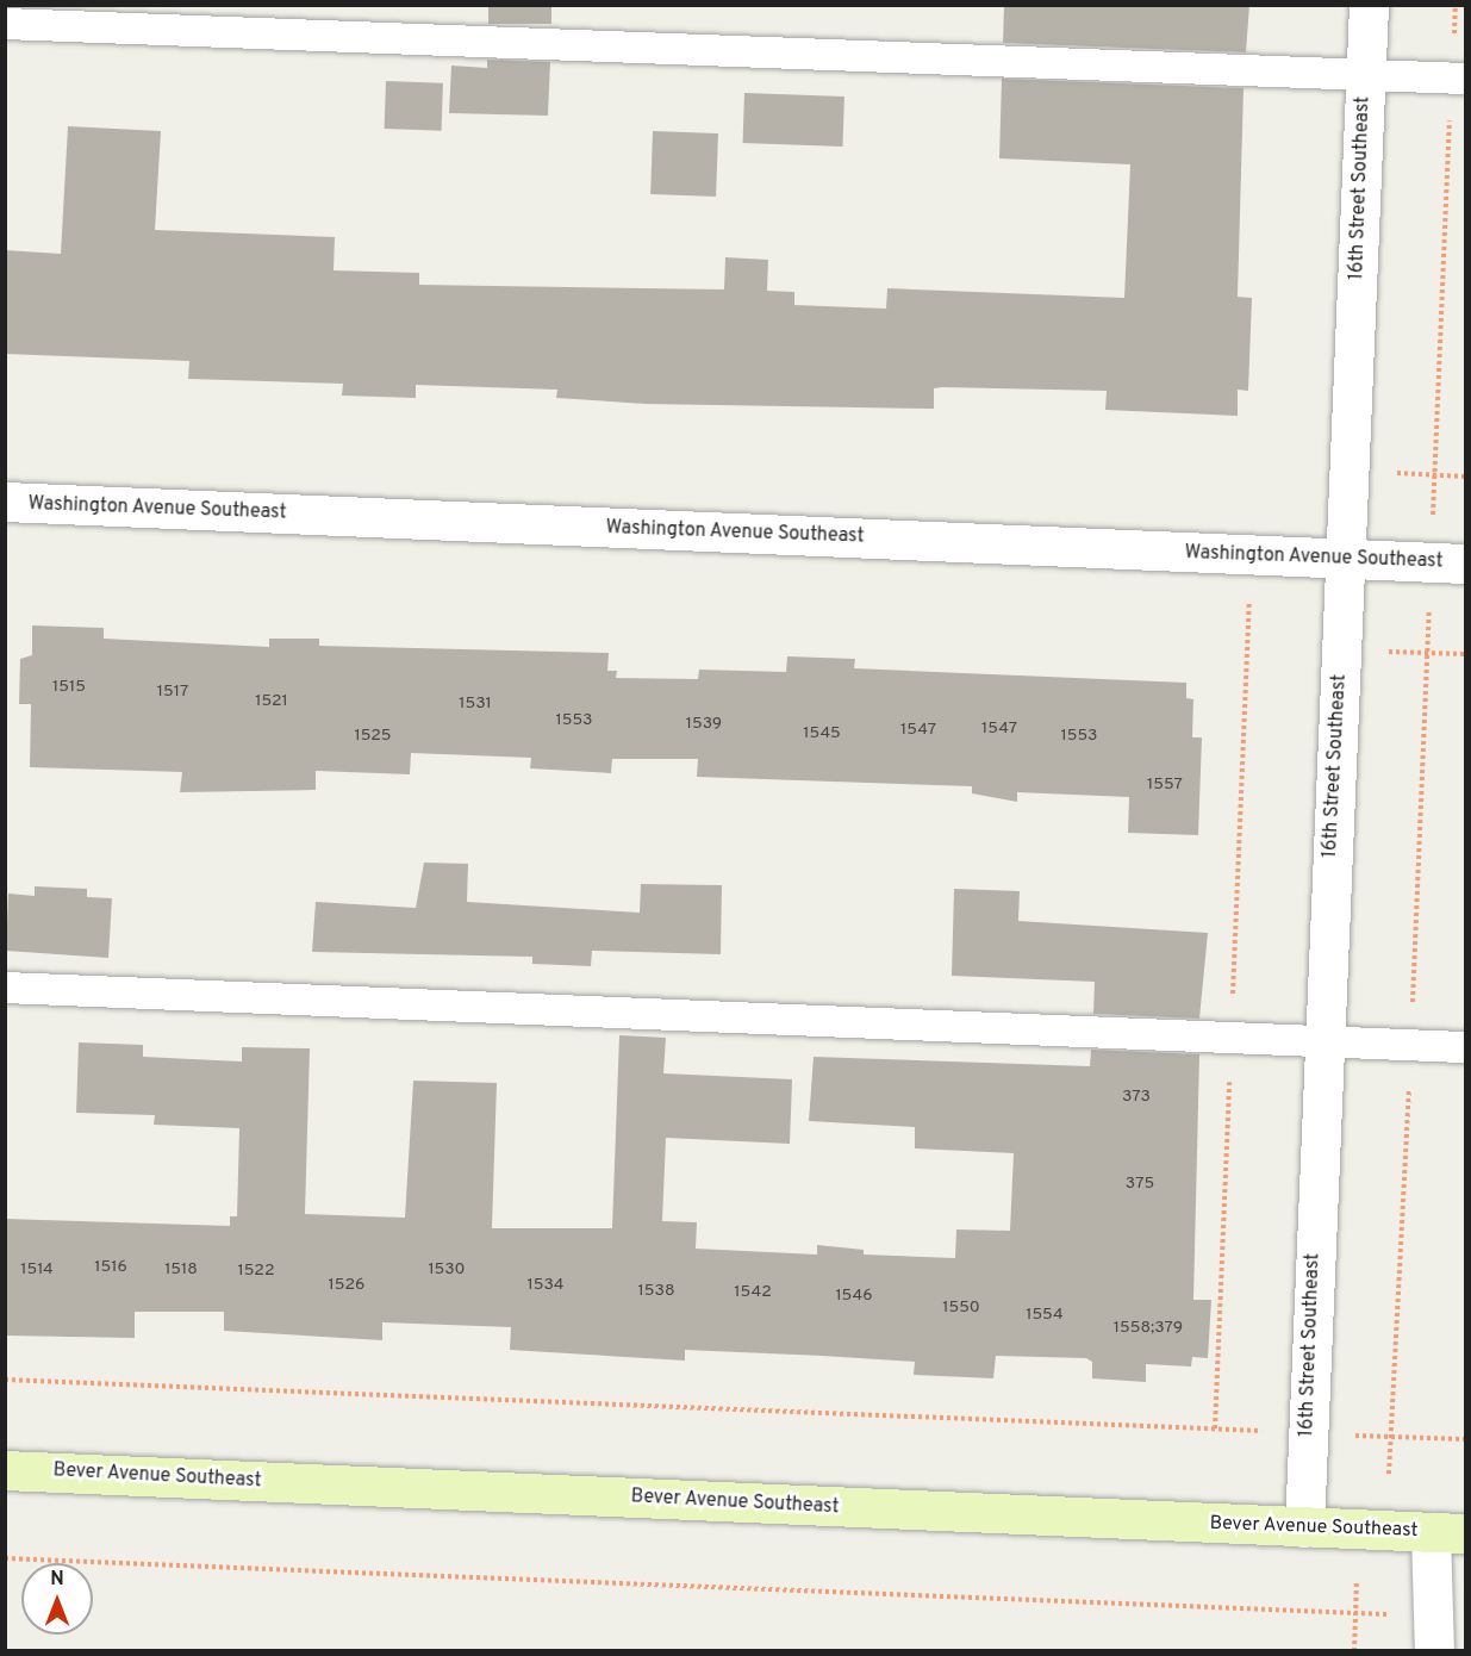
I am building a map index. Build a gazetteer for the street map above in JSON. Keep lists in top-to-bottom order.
{
  "streets": {
    "street": ["16th Street Southeast", "Washington Avenue Southeast", "Bever Avenue Southeast"]
  },
  "crossings": [
    ["16th Street Southeast", "Washington Avenue Southeast"],
    ["16th Street Southeast", "Bever Avenue Southeast"]
  ],
  "house_numbers": [
    "1515",
    "1517",
    "1521",
    "1531",
    "1553",
    "1539",
    "1547",
    "1547",
    "1545",
    "1525",
    "1553",
    "1557",
    "373",
    "375",
    "1516",
    "1514",
    "1518",
    "1530",
    "1522",
    "1526",
    "1534",
    "1538",
    "1542",
    "1546",
    "1550",
    "1554",
    "1558;379"
  ],
  "north": "top"
}
